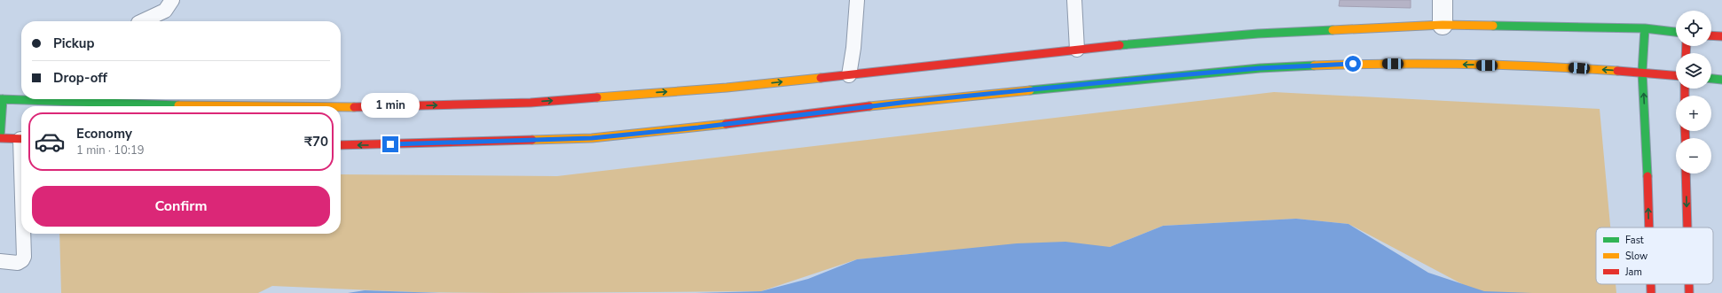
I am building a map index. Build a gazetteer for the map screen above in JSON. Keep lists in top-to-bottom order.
{
  "legend": ["Fast", "Slow", "Jam"],
  "page": {
    "map_buttons": ["+", "−"],
    "banner": ["Pickup", "Drop-off"],
    "bubble": "1 min",
    "list": [
      {
        "name": "Economy",
        "note": "1 min · 10:19",
        "value": "₹70"
      }
    ],
    "buttons": "Confirm"
  }
}
